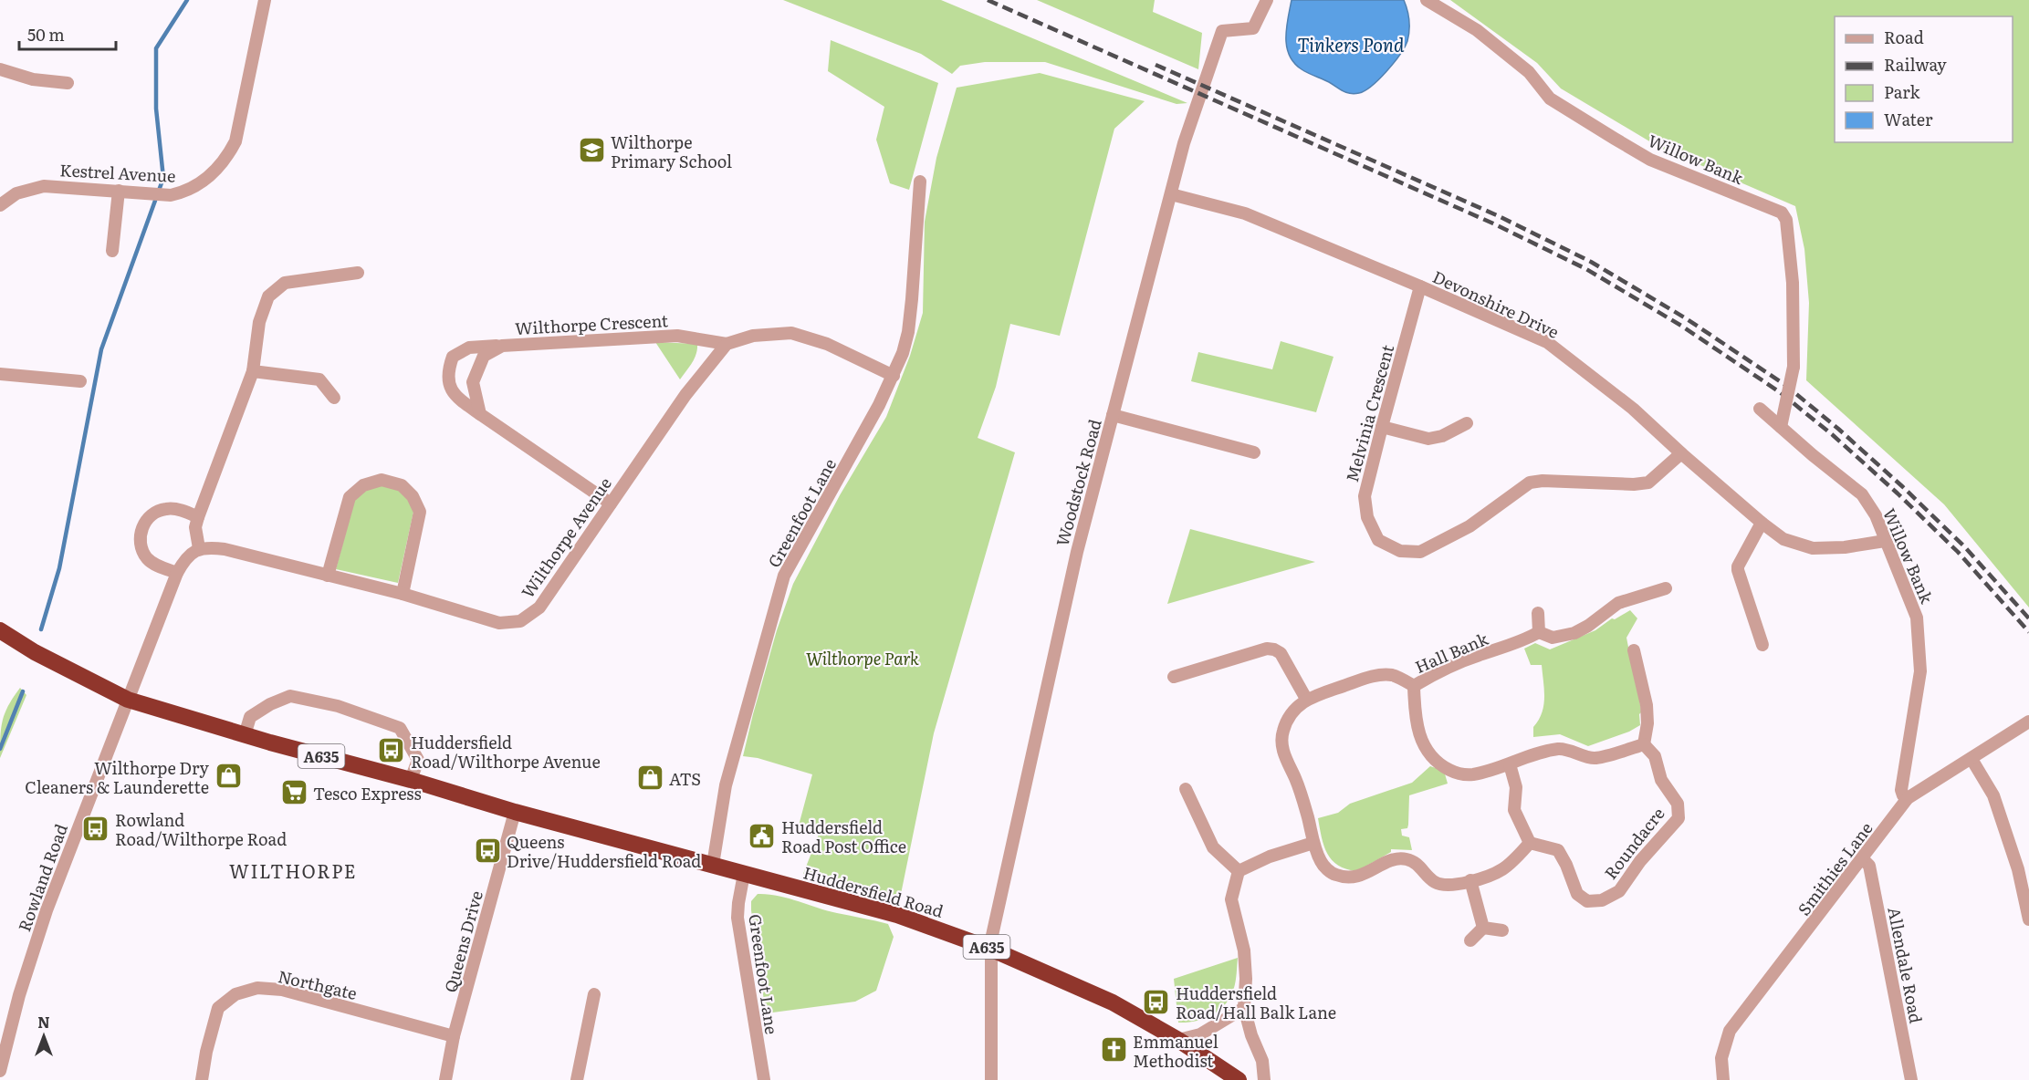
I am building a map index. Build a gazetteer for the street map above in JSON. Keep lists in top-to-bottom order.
{
  "streets": {
    "highway": ["A635", "Huddersfield Road"],
    "street": [
      "Willow Bank",
      "Kestrel Avenue",
      "Devonshire Drive",
      "Wilthorpe Crescent",
      "Melvinia Crescent",
      "Woodstock Road",
      "Greenfoot Lane",
      "Wilthorpe Avenue",
      "Hall Bank",
      "Roundacre",
      "Smithies Lane",
      "Rowland Road",
      "Queens Drive",
      "Allendale Road",
      "Northgate"
    ]
  },
  "crossings": [
    ["Willow Bank", "Devonshire Drive"],
    ["Willow Bank", "Smithies Lane"],
    ["Devonshire Drive", "Melvinia Crescent"],
    ["Devonshire Drive", "Woodstock Road"],
    ["Wilthorpe Crescent", "Wilthorpe Avenue"],
    ["Woodstock Road", "Huddersfield Road"],
    ["Greenfoot Lane", "Huddersfield Road"],
    ["Smithies Lane", "Allendale Road"],
    ["Rowland Road", "Huddersfield Road"],
    ["Huddersfield Road", "Queens Drive"],
    ["Queens Drive", "Northgate"]
  ],
  "districts": ["WILTHORPE"],
  "water": ["Tinkers Pond"],
  "parks": ["Wilthorpe Park"],
  "places": {
    "school or university": ["Wilthorpe Primary School"],
    "bus stop": [
      "Huddersfield Road/Wilthorpe Avenue",
      "Rowland Road/Wilthorpe Road",
      "Queens Drive/Huddersfield Road",
      "Huddersfield Road/Hall Balk Lane"
    ],
    "shop": ["Wilthorpe Dry Cleaners & Launderette", "ATS"],
    "supermarket": ["Tesco Express"],
    "public building": ["Huddersfield Road Post Office"],
    "church": ["Emmanuel Methodist"]
  },
  "legend": [
    "Road",
    "Railway",
    "Park",
    "Water"
  ],
  "scale_bar": "50 m",
  "north": "top"
}
